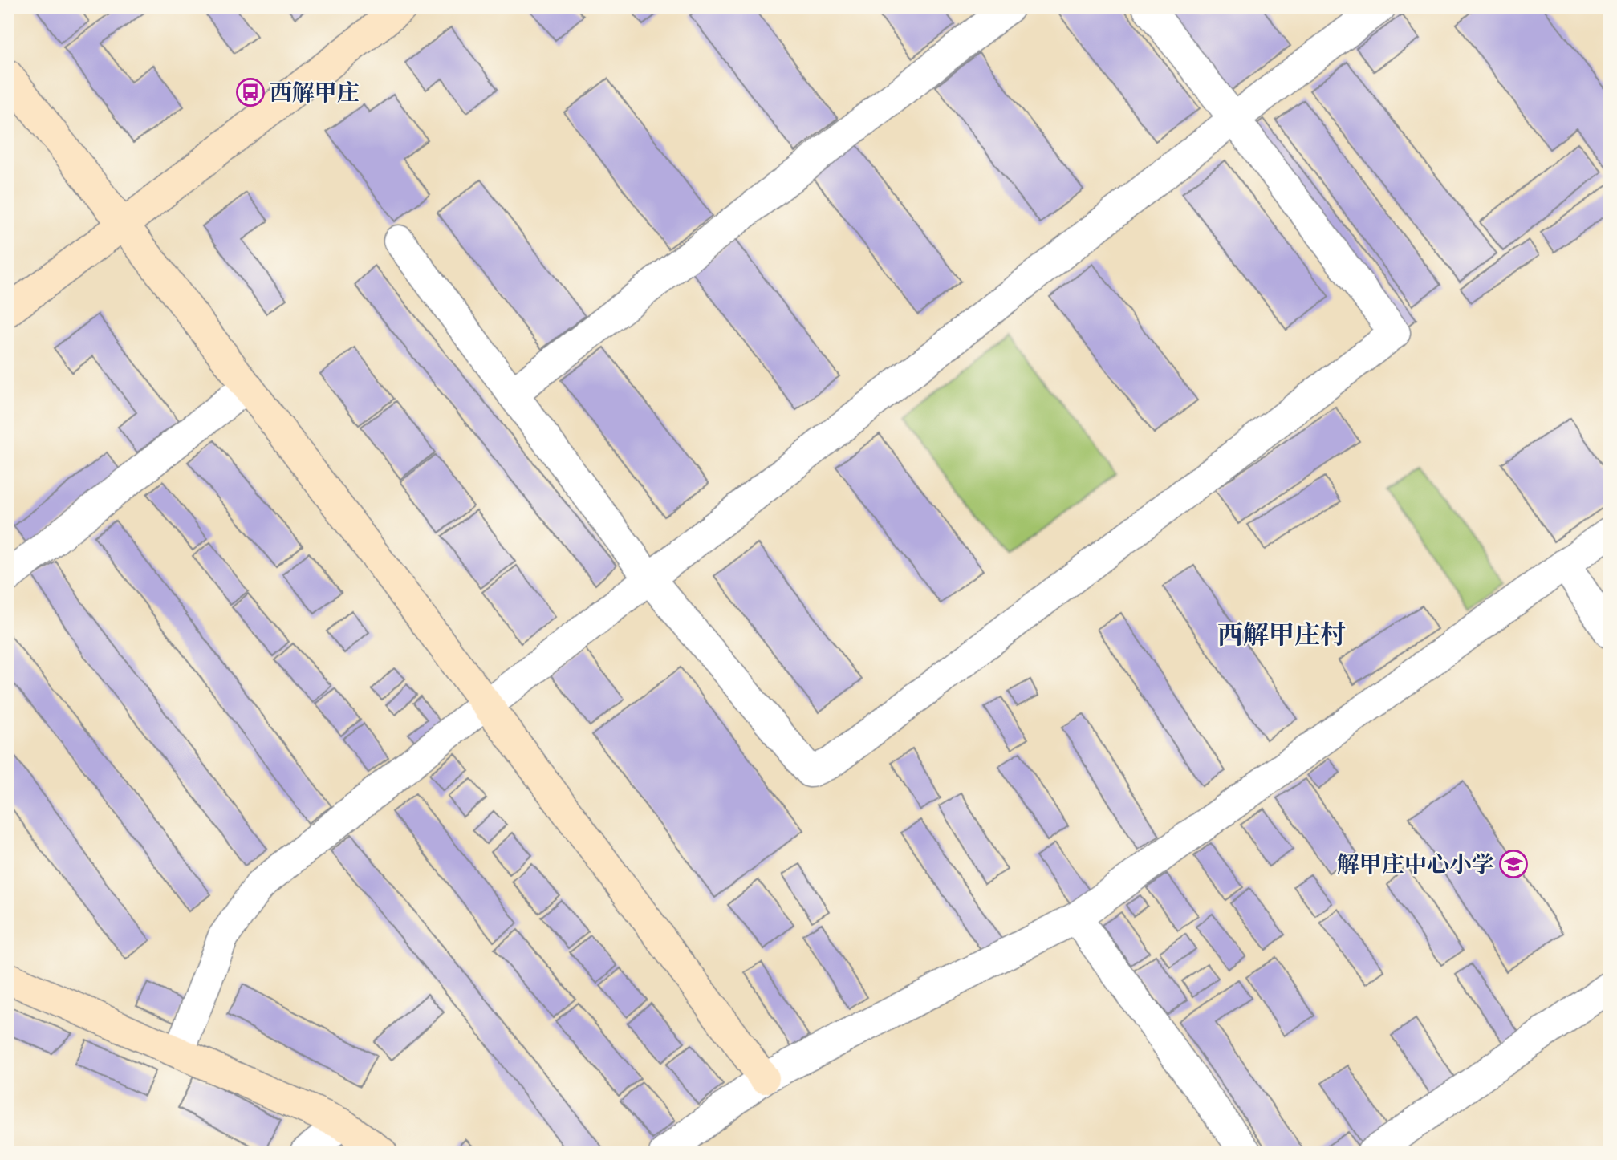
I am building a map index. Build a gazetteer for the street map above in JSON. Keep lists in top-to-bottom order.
{
  "districts": ["西解甲庄村"],
  "places": {
    "bus stop": ["西解甲庄"],
    "school or university": ["解甲庄中心小学"]
  }
}
